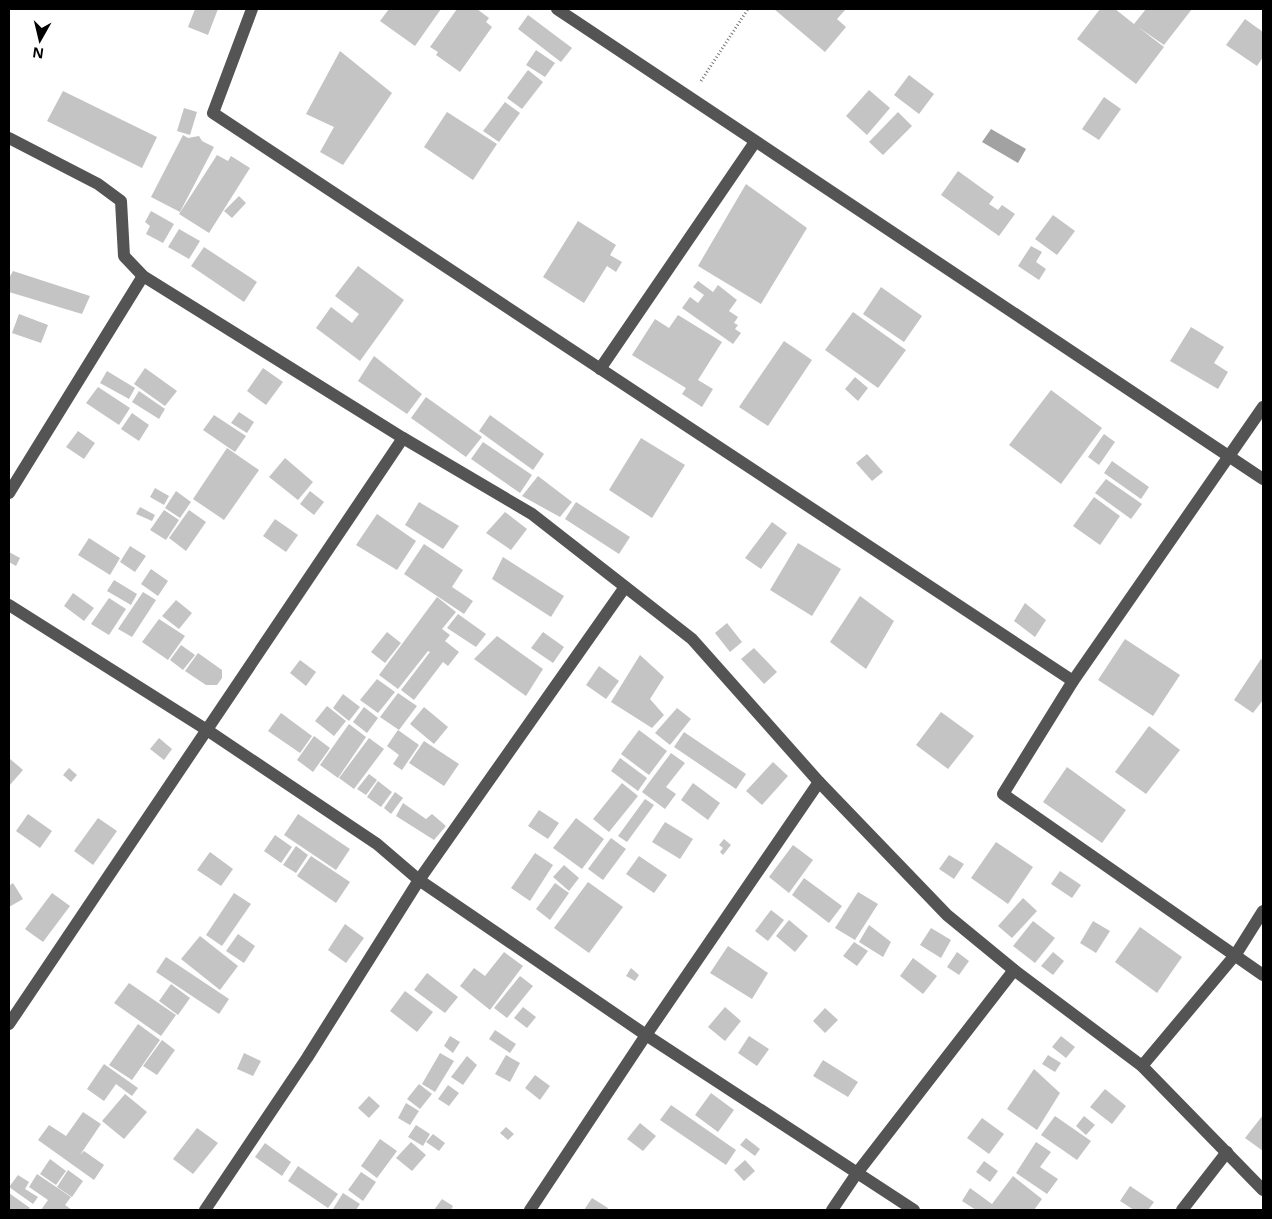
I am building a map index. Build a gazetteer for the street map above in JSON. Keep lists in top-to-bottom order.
{
  "north": "bottom"
}
